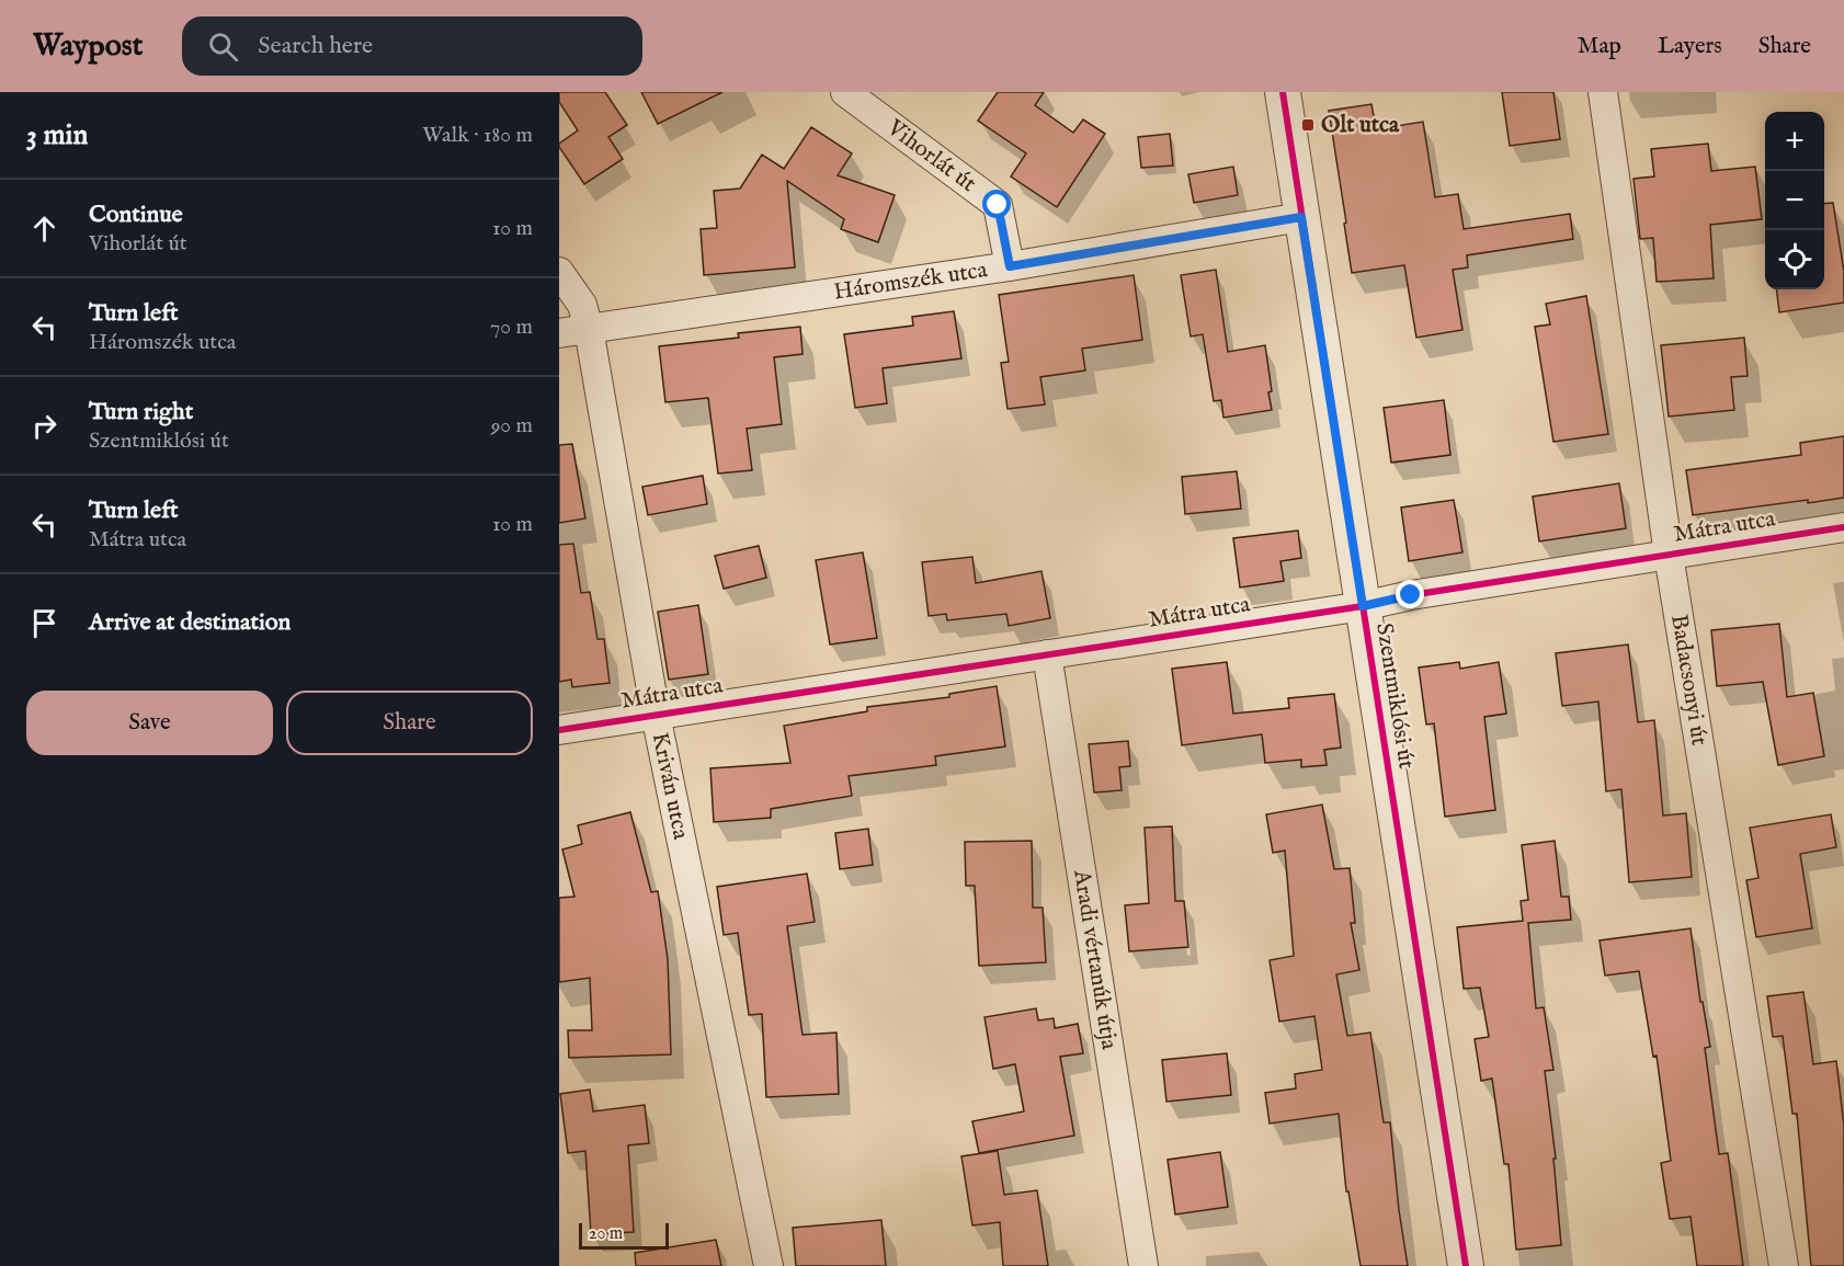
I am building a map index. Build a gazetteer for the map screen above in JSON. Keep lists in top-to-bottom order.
{
  "streets": {
    "street": [
      "Vihorlát út",
      "Háromszék utca",
      "Mátra utca",
      "Badacsonyi út",
      "Szentmiklósi út",
      "Kriván utca",
      "Aradi vértanúk útja"
    ]
  },
  "crossings": [
    ["Vihorlát út", "Háromszék utca"],
    ["Háromszék utca", "Szentmiklósi út"],
    ["Háromszék utca", "Kriván utca"],
    ["Mátra utca", "Badacsonyi út"],
    ["Mátra utca", "Szentmiklósi út"],
    ["Mátra utca", "Kriván utca"],
    ["Mátra utca", "Aradi vértanúk útja"]
  ],
  "places": {
    "transit": ["Olt utca"]
  },
  "scale_bar": "20 m",
  "page": {
    "header": "Waypost",
    "search": "Search here",
    "nav": ["Map", "Layers", "Share"],
    "heading": ["3 min", "Walk · 180 m"],
    "map_buttons": ["+", "−"],
    "list": [
      ["Continue", "Vihorlát út", "10 m"],
      ["Turn left", "Háromszék utca", "70 m"],
      ["Turn right", "Szentmiklósi út", "90 m"],
      ["Turn left", "Mátra utca", "10 m"],
      "Arrive at destination"
    ],
    "buttons": ["Save", "Share"],
    "scale": "20 m"
  }
}
